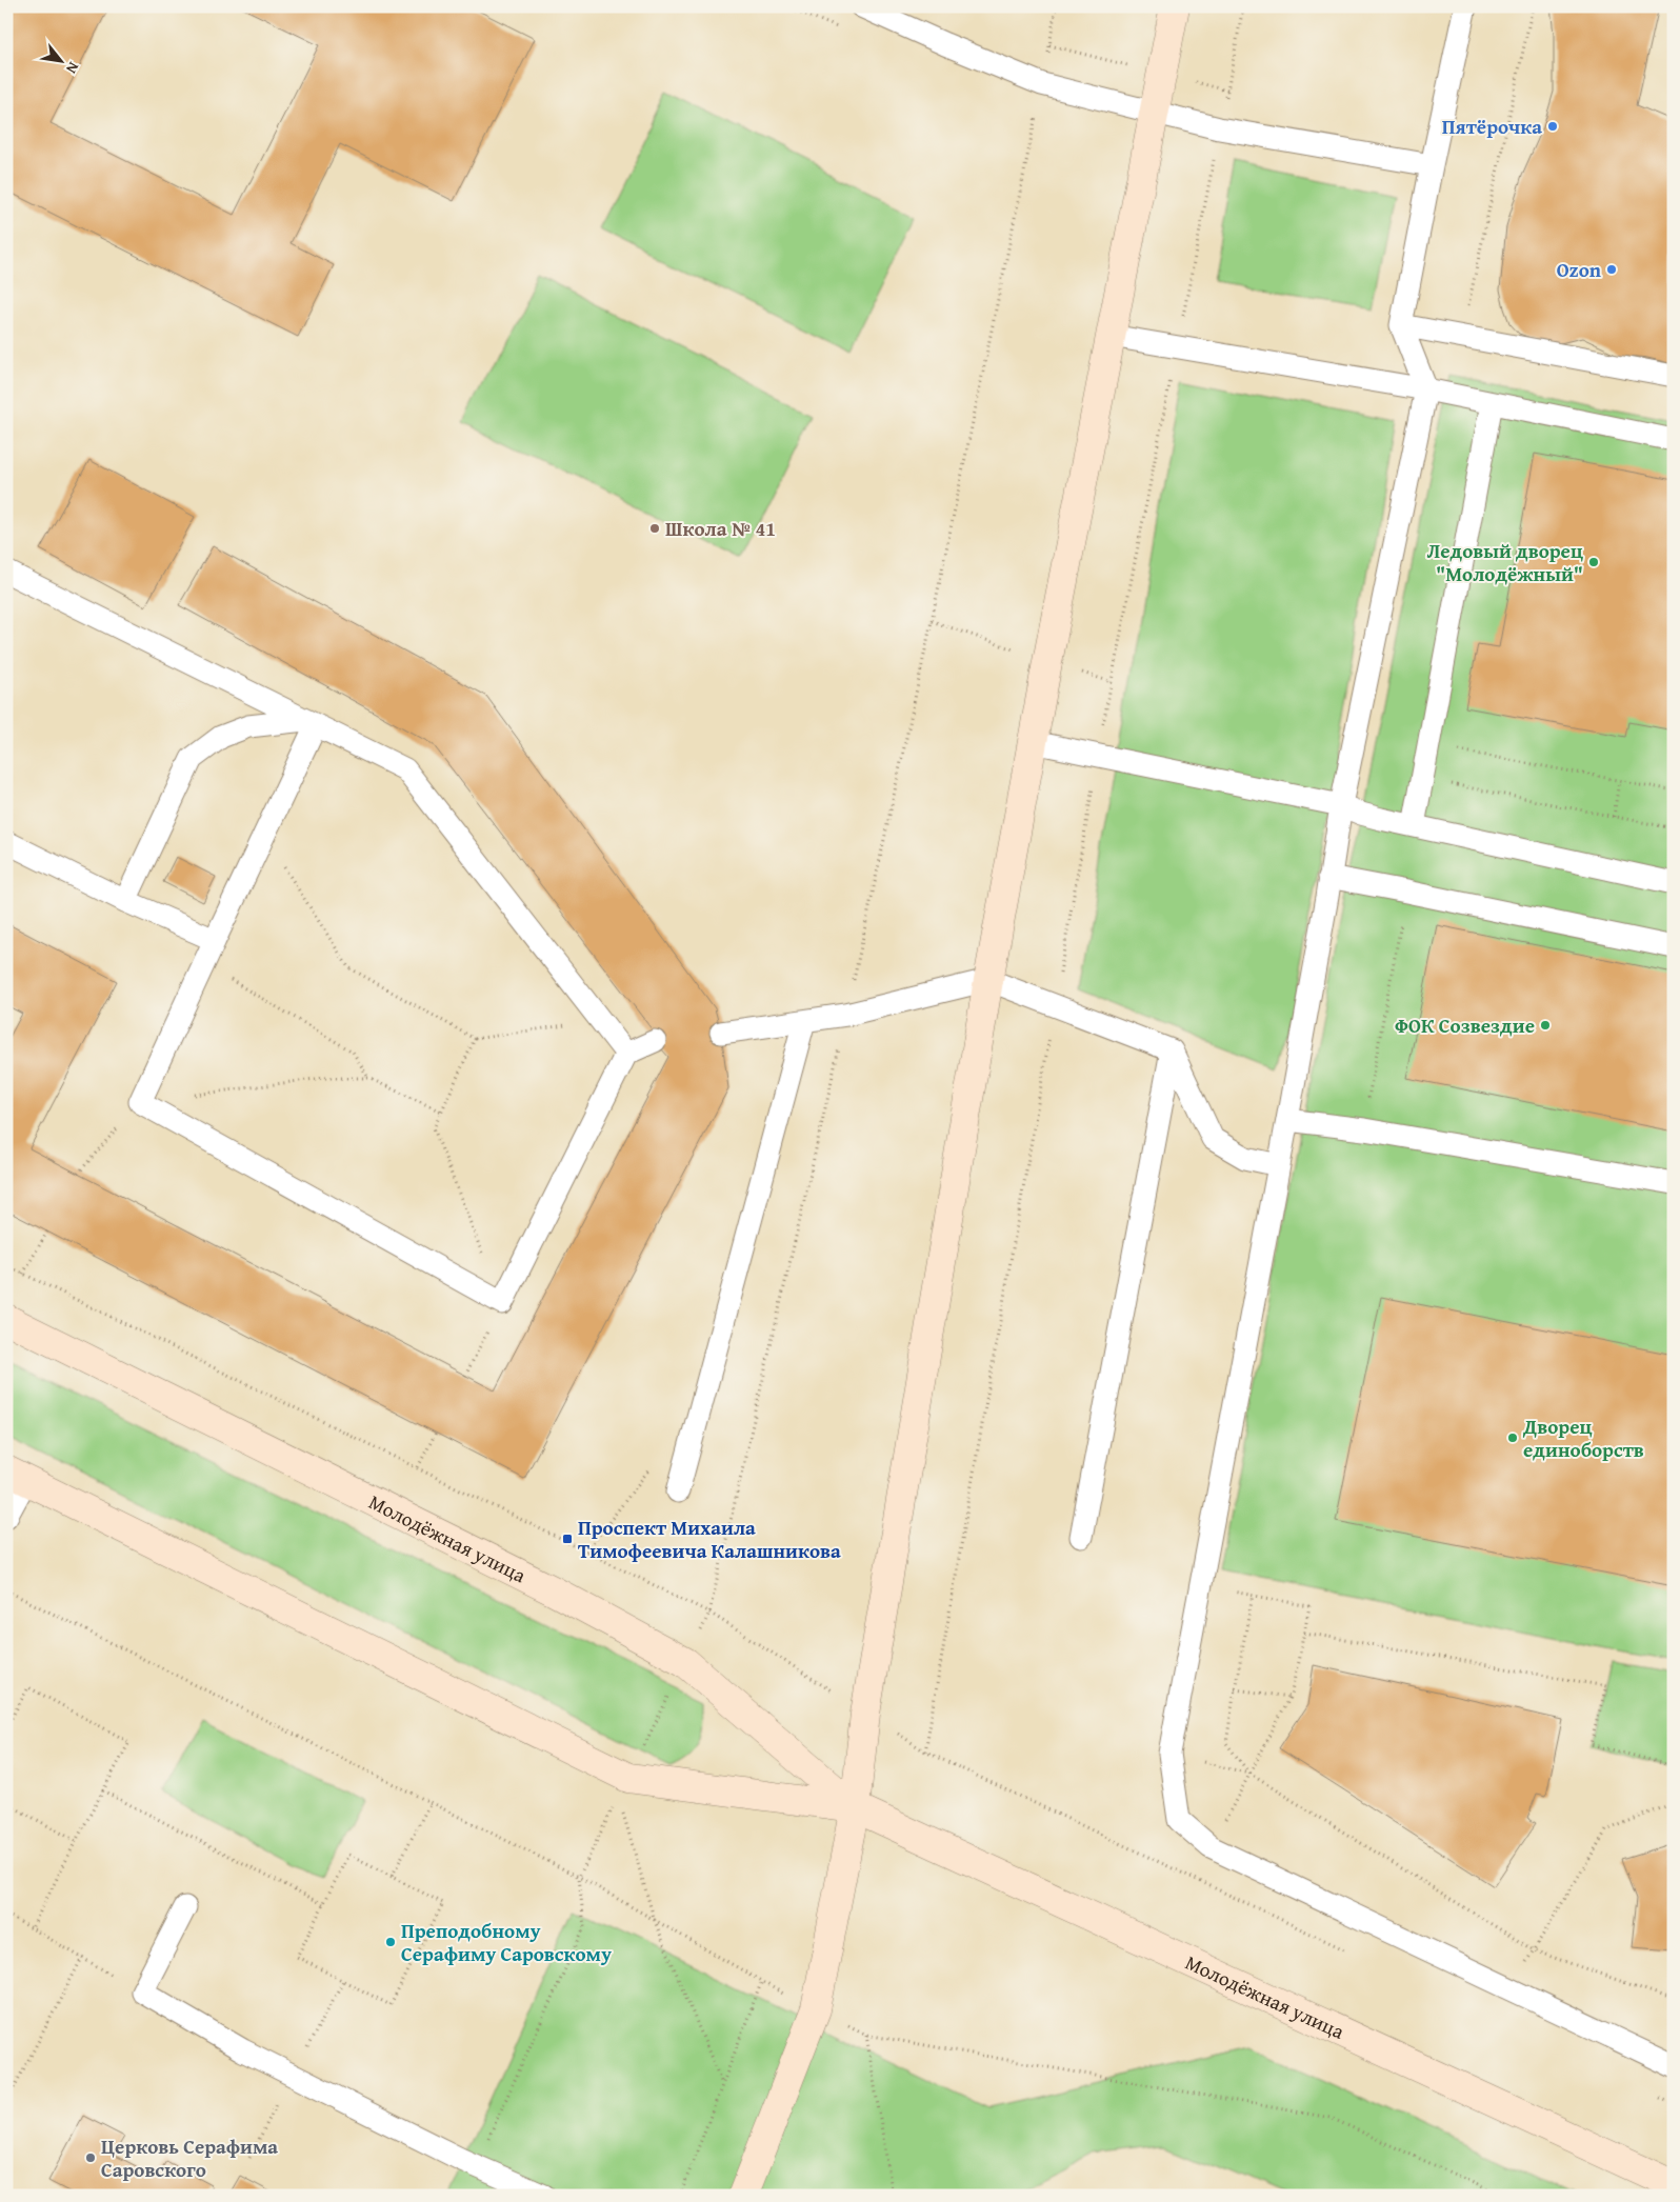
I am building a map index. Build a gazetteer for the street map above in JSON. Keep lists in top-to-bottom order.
{
  "streets": {
    "main road": ["Молодёжная улица"]
  },
  "places": {
    "other": [
      "Пятёрочка",
      "Ozon",
      "Школа № 41",
      "Ледовый дворец \"Молодёжный\"",
      "ФОК Созвездие",
      "Дворец единоборств",
      "Преподобному Серафиму Саровскому",
      "Церковь Серафима Саровского"
    ],
    "transit": ["Проспект Михаила Тимофеевича Калашникова"]
  },
  "north": "bottom right"
}
